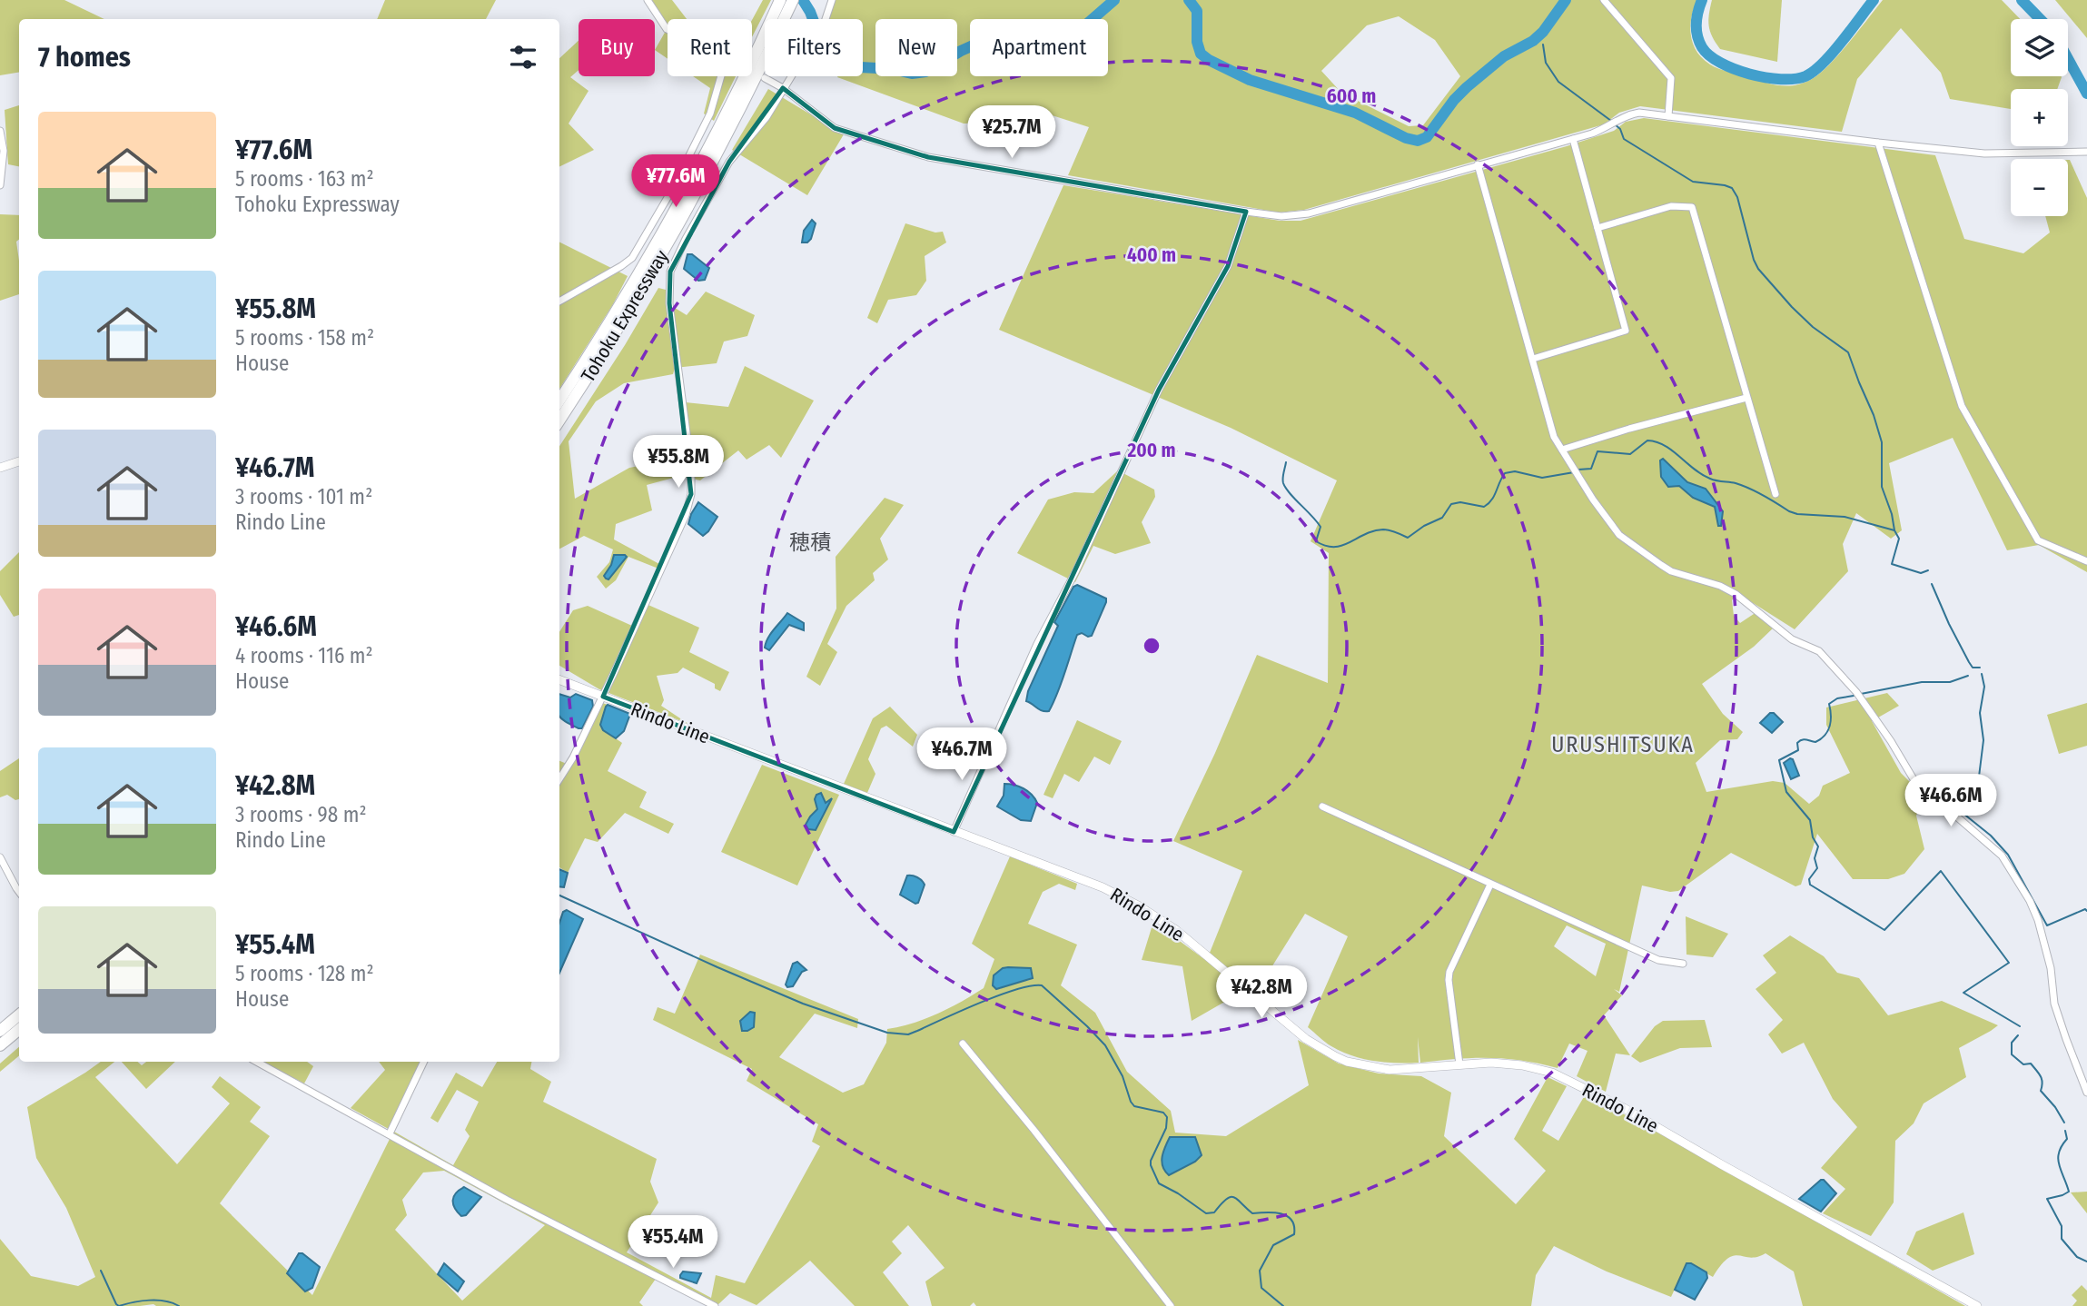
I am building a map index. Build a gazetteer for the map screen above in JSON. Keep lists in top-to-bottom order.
{
  "streets": {
    "highway": ["Tohoku Expressway"],
    "street": ["Rindo Line"]
  },
  "districts": ["穂積", "URUSHITSUKA"],
  "page": {
    "map_buttons": ["+", "−"],
    "chip": [
      "Buy",
      "Rent",
      "Filters",
      "New",
      "Apartment"
    ],
    "heading": "7 homes",
    "list": [
      {
        "name": "¥77.6M",
        "note": "5 rooms · 163 m² · Tohoku Expressway"
      },
      {
        "name": "¥55.8M",
        "note": "5 rooms · 158 m² · House"
      },
      {
        "name": "¥46.7M",
        "note": "3 rooms · 101 m² · Rindo Line"
      },
      {
        "name": "¥46.6M",
        "note": "4 rooms · 116 m² · House"
      },
      {
        "name": "¥42.8M",
        "note": "3 rooms · 98 m² · Rindo Line"
      },
      {
        "name": "¥55.4M",
        "note": "5 rooms · 128 m² · House"
      }
    ],
    "price": [
      "¥25.7M",
      "¥77.6M",
      "¥55.8M",
      "¥46.7M",
      "¥46.6M",
      "¥42.8M",
      "¥55.4M"
    ]
  },
  "rings": ["600 m", "400 m", "200 m"]
}
